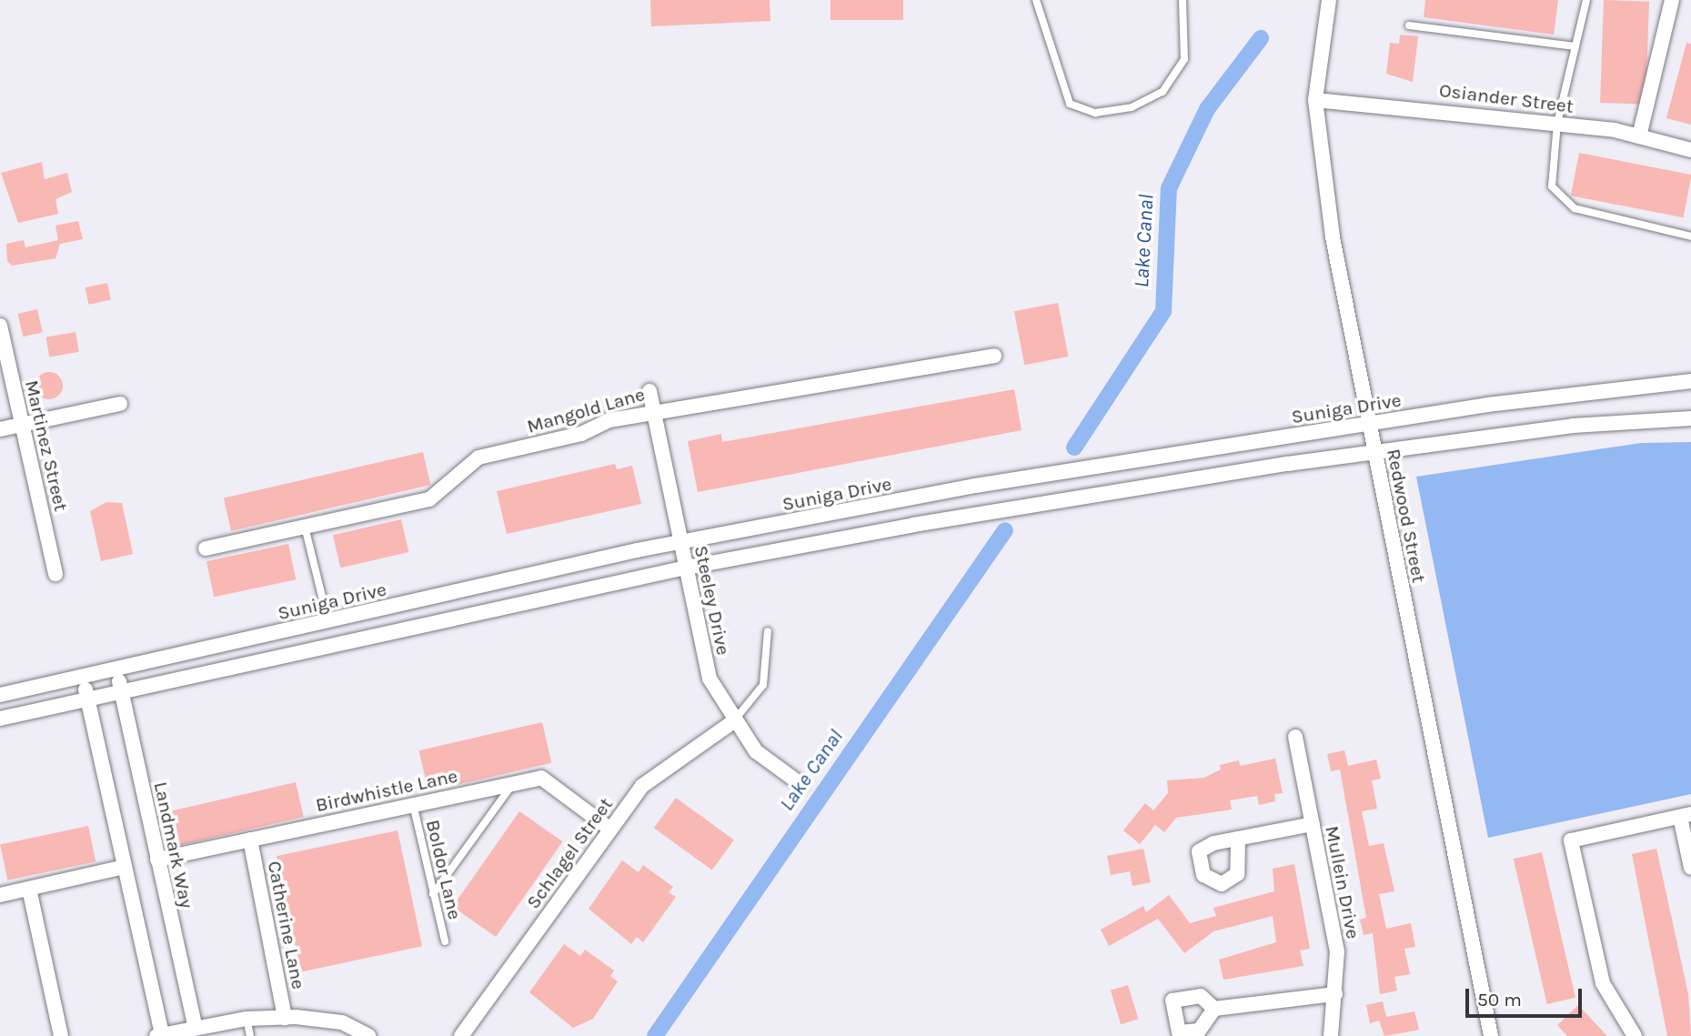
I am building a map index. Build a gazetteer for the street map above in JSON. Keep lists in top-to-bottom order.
{
  "streets": {
    "street": [
      "Osiander Street",
      "Suniga Drive",
      "Mangold Lane",
      "Martinez Street",
      "Redwood Street",
      "Steeley Drive",
      "Birdwhistle Lane",
      "Landmark Way",
      "Schlagel Street",
      "Mullein Drive",
      "Catherine Lane"
    ],
    "lane": ["Boldor Lane"]
  },
  "crossings": [
    ["Osiander Street", "Redwood Street"],
    ["Suniga Drive", "Redwood Street"],
    ["Suniga Drive", "Steeley Drive"],
    ["Suniga Drive", "Landmark Way"],
    ["Mangold Lane", "Steeley Drive"],
    ["Steeley Drive", "Schlagel Street"],
    ["Birdwhistle Lane", "Landmark Way"],
    ["Birdwhistle Lane", "Schlagel Street"],
    ["Birdwhistle Lane", "Boldor Lane"],
    ["Birdwhistle Lane", "Catherine Lane"]
  ],
  "water": ["Lake Canal"],
  "scale_bar": "50 m"
}
